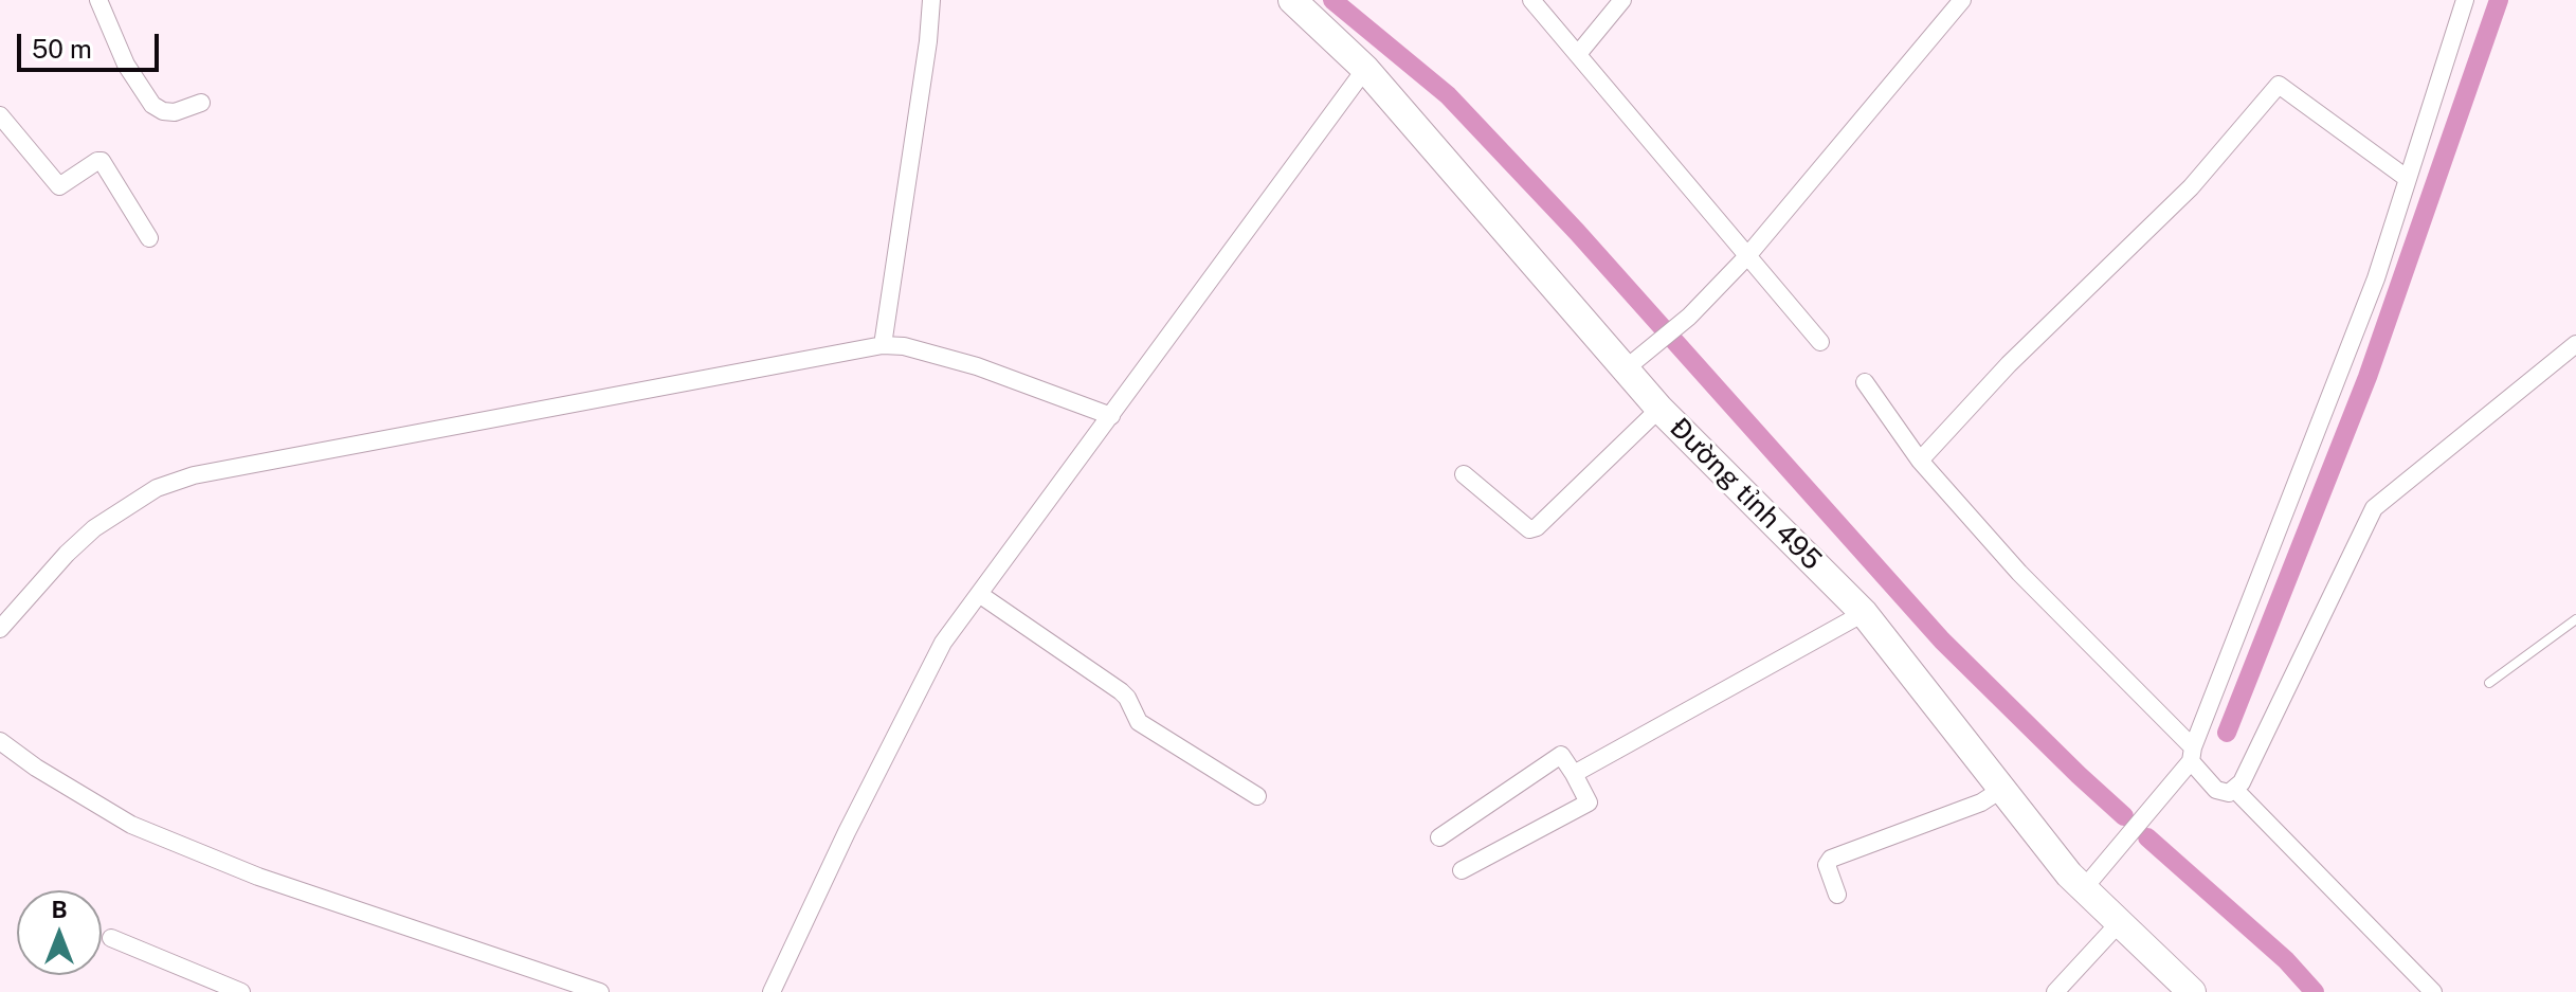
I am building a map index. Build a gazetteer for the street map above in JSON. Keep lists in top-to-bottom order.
{
  "streets": {
    "main road": ["Đường tỉnh 495"]
  },
  "scale_bar": "50 m",
  "north": "top"
}
